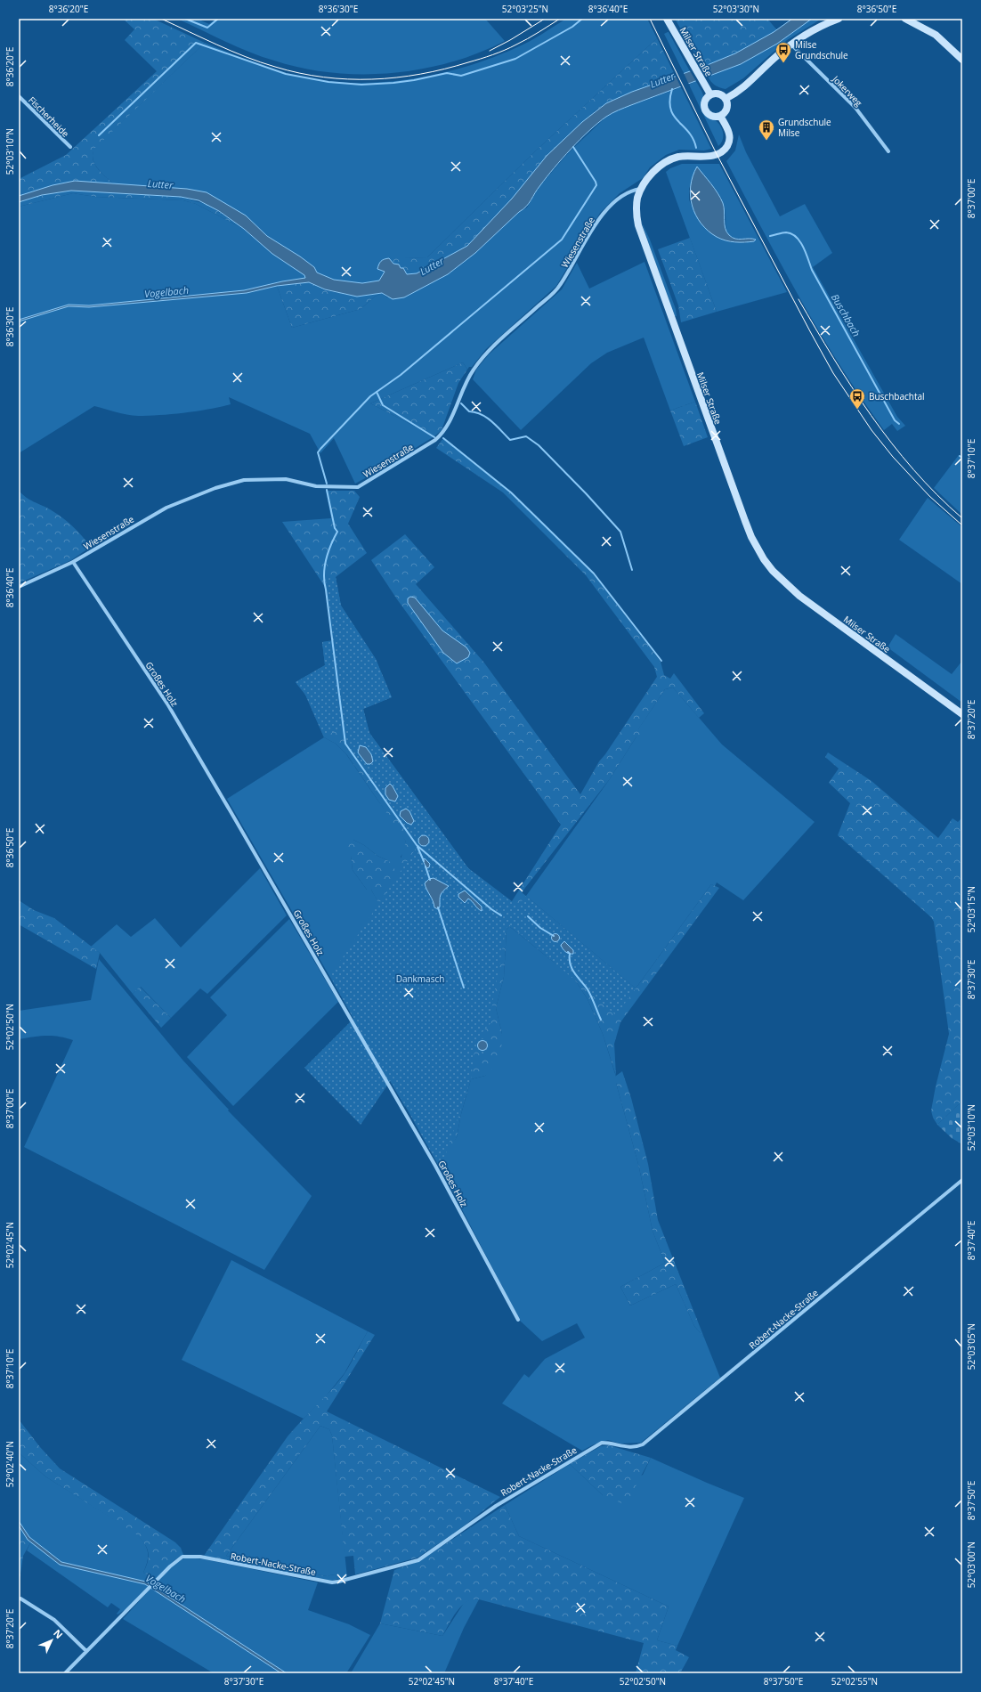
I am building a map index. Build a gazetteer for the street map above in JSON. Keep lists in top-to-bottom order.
{
  "streets": {
    "main road": ["Milser Straße"],
    "street": [
      "Jokerweg",
      "Fischerheide",
      "Wiesenstraße",
      "Großes Holz",
      "Robert-Nacke-Straße"
    ]
  },
  "crossings": [
    ["Milser Straße", "Wiesenstraße"],
    ["Wiesenstraße", "Großes Holz"]
  ],
  "water": ["Lutter", "Vogelbach", "Buschbach"],
  "parks": ["Dankmasch"],
  "places": {
    "bus stop": ["Milse Grundschule", "Buschbachtal"],
    "building": ["Grundschule Milse"]
  },
  "north": "top right",
  "coordinates": [
    "8°36'20\"E",
    "8°36'30\"E",
    "52°03'25\"N",
    "8°36'40\"E",
    "52°03'30\"N",
    "8°36'50\"E",
    "52°03'10\"N",
    "8°37'00\"E",
    "8°37'10\"E",
    "8°37'20\"E",
    "52°03'15\"N",
    "8°37'30\"E",
    "52°02'50\"N",
    "8°37'40\"E",
    "52°02'45\"N",
    "52°03'05\"N",
    "52°02'40\"N",
    "8°37'50\"E",
    "52°03'00\"N",
    "52°02'55\"N"
  ]
}
